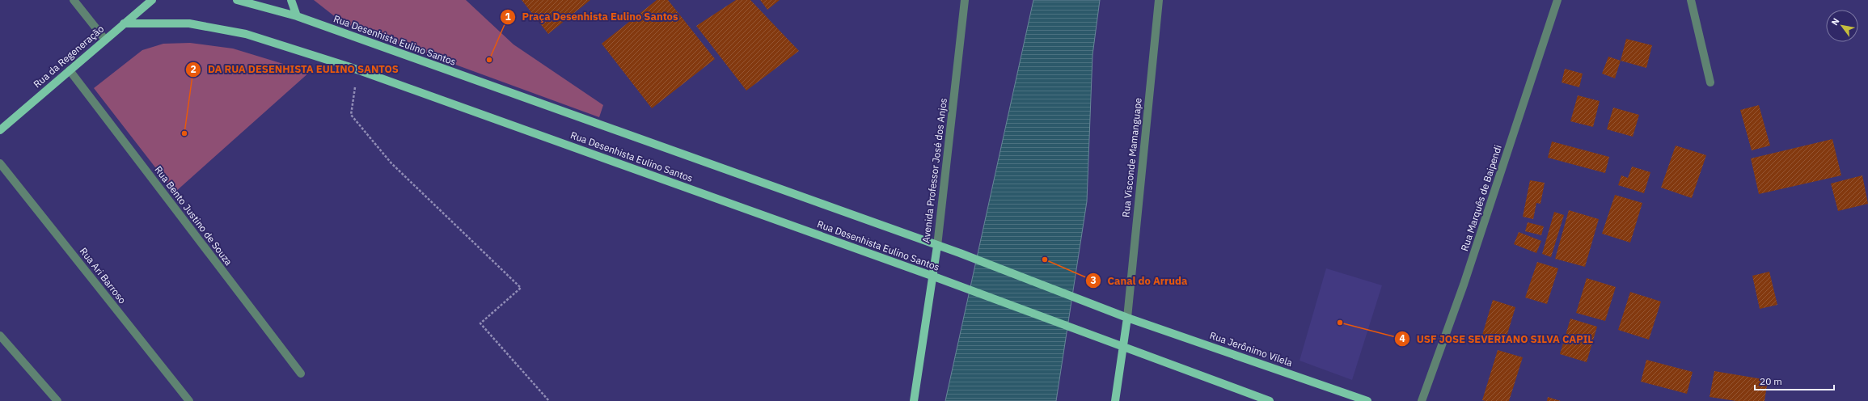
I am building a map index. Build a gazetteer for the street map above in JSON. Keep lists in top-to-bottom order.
{
  "streets": {
    "main road": [
      "Rua Desenhista Eulino Santos",
      "Rua da Regeneração",
      "Avenida Professor José dos Anjos",
      "Rua Jerônimo Vilela"
    ],
    "street": [
      "Rua Visconde Mamanguape",
      "Rua Marquês de Baipendi",
      "Rua Bento Justino de Souza",
      "Rua Ari Barroso"
    ]
  },
  "crossings": [
    ["Rua Desenhista Eulino Santos", "Rua da Regeneração"],
    ["Rua Desenhista Eulino Santos", "Rua Visconde Mamanguape"],
    ["Rua Desenhista Eulino Santos", "Avenida Professor José dos Anjos"],
    ["Rua Desenhista Eulino Santos", "Rua Jerônimo Vilela"],
    ["Rua da Regeneração", "Rua Bento Justino de Souza"],
    ["Rua Visconde Mamanguape", "Rua Jerônimo Vilela"]
  ],
  "places": [
    "Praça Desenhista Eulino Santos",
    "DA RUA DESENHISTA EULINO SANTOS",
    "Canal do Arruda",
    "USF JOSE SEVERIANO SILVA CAPIL"
  ],
  "scale_bar": "20 m",
  "north": "top left"
}
